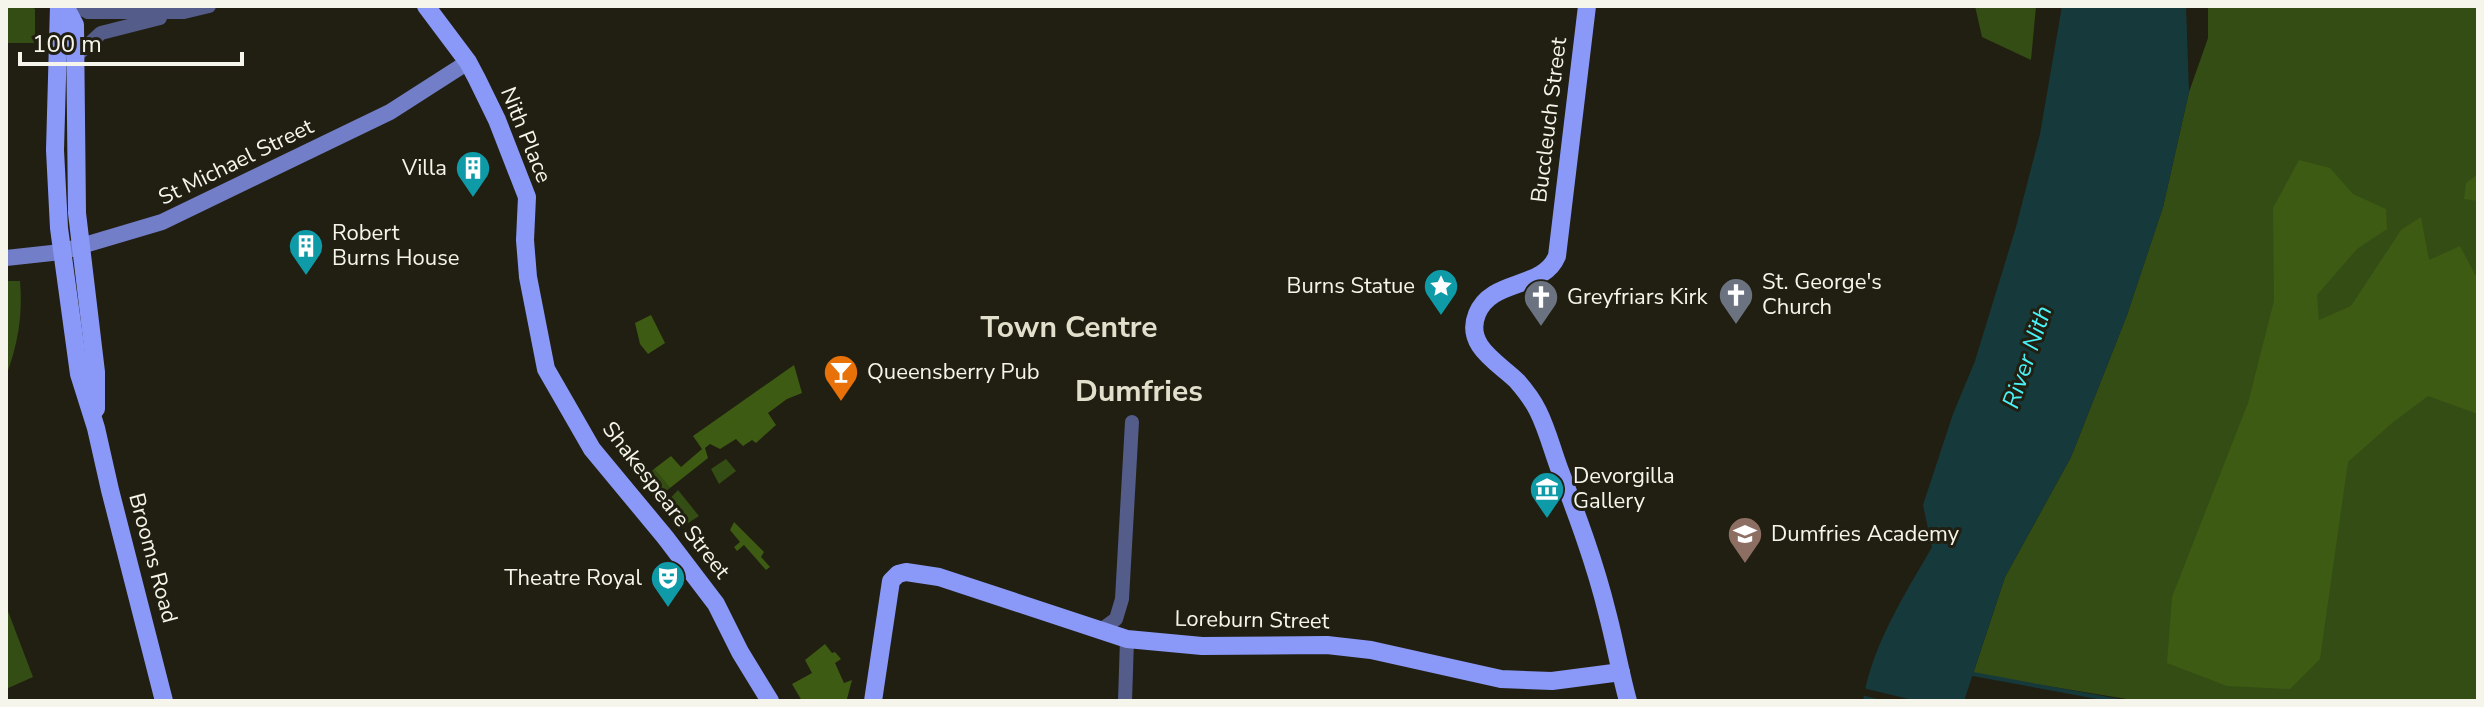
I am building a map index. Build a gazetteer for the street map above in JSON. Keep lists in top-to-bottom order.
{
  "streets": {
    "main road": [
      "Buccleuch Street",
      "Nith Place",
      "St Michael Street",
      "Shakespeare Street",
      "Brooms Road",
      "Loreburn Street"
    ]
  },
  "crossings": [
    ["Buccleuch Street", "Loreburn Street"],
    ["Nith Place", "St Michael Street"],
    ["Nith Place", "Shakespeare Street"],
    ["St Michael Street", "Brooms Road"]
  ],
  "districts": ["Town Centre", "Dumfries"],
  "water": ["River Nith"],
  "places": {
    "building": ["Villa", "Robert Burns House"],
    "place": ["Burns Statue"],
    "church": ["St. George's Church", "Greyfriars Kirk"],
    "bar": ["Queensberry Pub"],
    "museum": ["Devorgilla Gallery"],
    "school or university": ["Dumfries Academy"],
    "theatre": ["Theatre Royal"]
  },
  "scale_bar": "100 m"
}
